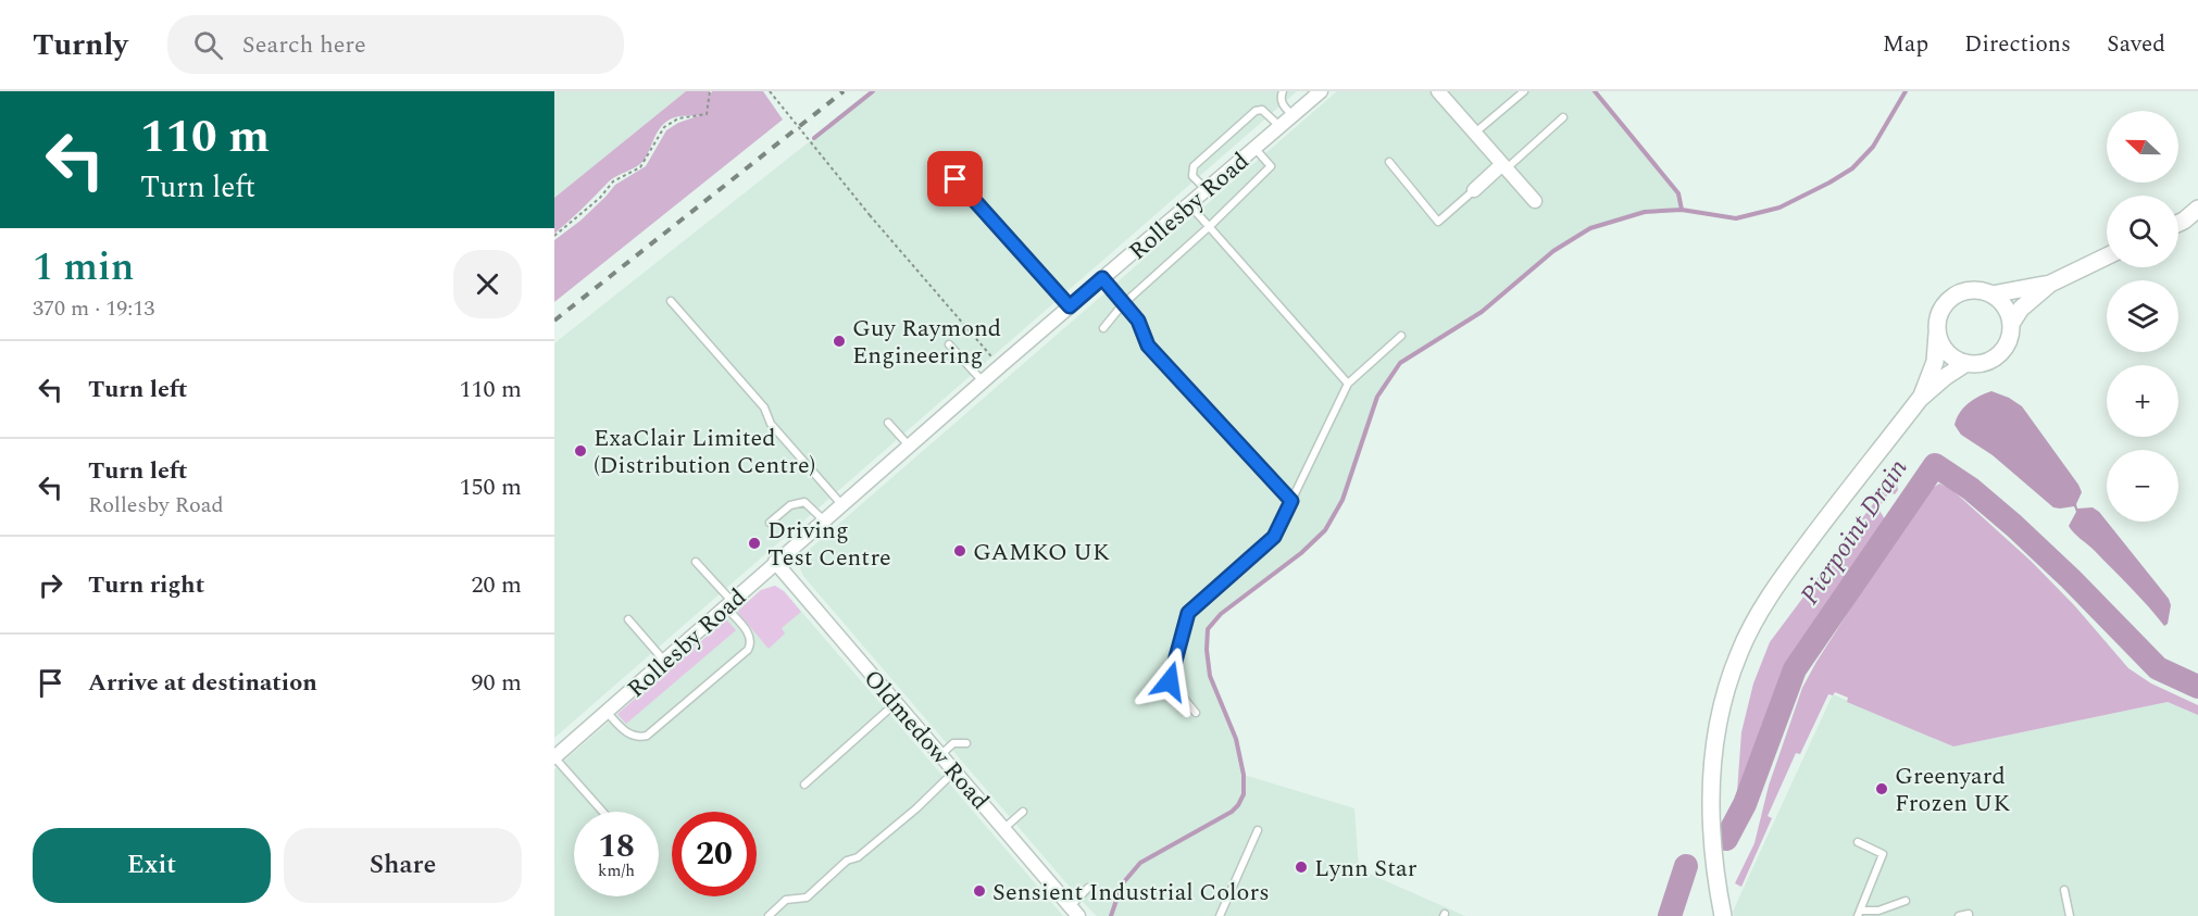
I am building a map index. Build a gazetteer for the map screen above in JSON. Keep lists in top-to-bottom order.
{
  "streets": {
    "street": ["Rollesby Road", "Oldmedow Road"]
  },
  "crossings": [
    ["Rollesby Road", "Oldmedow Road"]
  ],
  "water": ["Pierpoint Drain"],
  "places": [
    "Guy Raymond Engineering",
    "ExaClair Limited (Distribution Centre)",
    "Driving Test Centre",
    "GAMKO UK",
    "Greenyard Frozen UK",
    "Lynn Star",
    "Sensient Industrial Colors"
  ],
  "north": "left",
  "page": {
    "header": "Turnly",
    "search": "Search here",
    "nav": ["Map", "Directions", "Saved"],
    "turn": ["110 m", "Turn left"],
    "map_buttons": ["+", "−"],
    "heading": ["1 min", "370 m · 19:13"],
    "list": [
      {
        "name": "Turn left",
        "value": "110 m"
      },
      {
        "name": "Turn left",
        "note": "Rollesby Road",
        "value": "150 m"
      },
      {
        "name": "Turn right",
        "value": "20 m"
      },
      {
        "name": "Arrive at destination",
        "value": "90 m"
      }
    ],
    "speed": "18 km/h",
    "limit": "20",
    "buttons": ["Exit", "Share"]
  }
}
